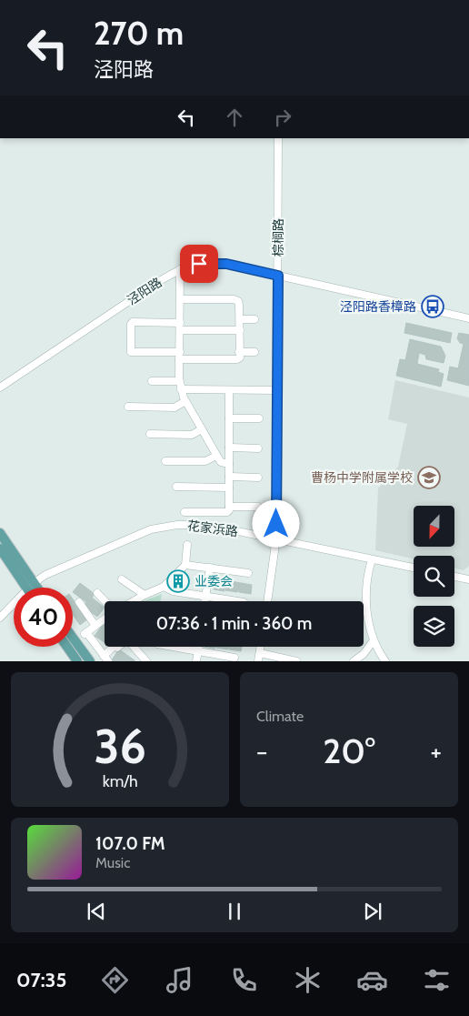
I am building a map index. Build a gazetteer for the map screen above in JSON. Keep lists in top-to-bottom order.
{
  "streets": {
    "street": ["棕榈路", "泾阳路", "花家浜路"]
  },
  "crossings": [
    ["棕榈路", "泾阳路"],
    ["棕榈路", "花家浜路"]
  ],
  "places": {
    "bus stop": ["泾阳路香樟路"],
    "school or university": ["曹杨中学附属学校"],
    "building": ["业委会"]
  },
  "north": "bottom",
  "page": {
    "turn": ["270 m", "泾阳路"],
    "limit": "40",
    "trip": "07:36 · 1 min · 360 m",
    "tile": "Climate",
    "heat": ["−", "20°", "+"],
    "song": ["107.0 FM", "Music"],
    "tabs": "07:35",
    "gauge": ["36", "km/h"]
  }
}
